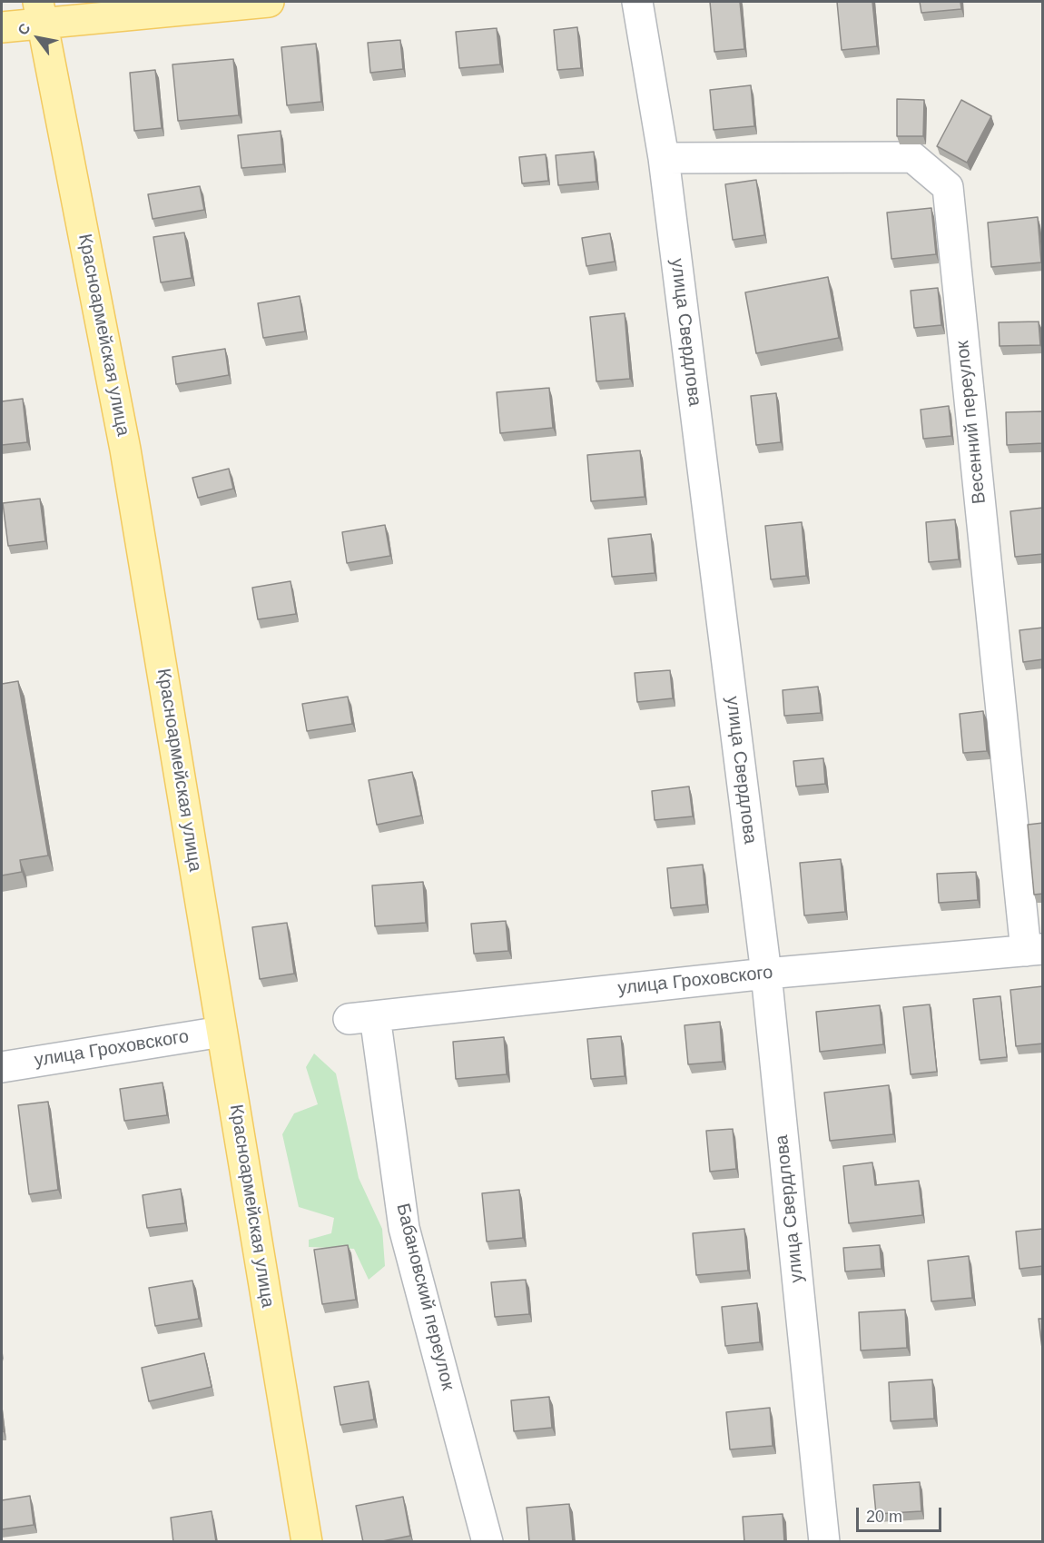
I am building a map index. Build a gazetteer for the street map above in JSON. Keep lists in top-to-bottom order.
{
  "streets": {
    "main road": ["Красноармейская улица"],
    "street": [
      "улица Свердлова",
      "Весенний переулок",
      "улица Гроховского",
      "Бабановский переулок"
    ]
  },
  "crossings": [
    ["улица Свердлова", "Весенний переулок"],
    ["улица Свердлова", "улица Гроховского"],
    ["Красноармейская улица", "улица Гроховского"],
    ["Весенний переулок", "улица Гроховского"],
    ["улица Гроховского", "Бабановский переулок"]
  ],
  "scale_bar": "20 m",
  "north": "top left"
}
